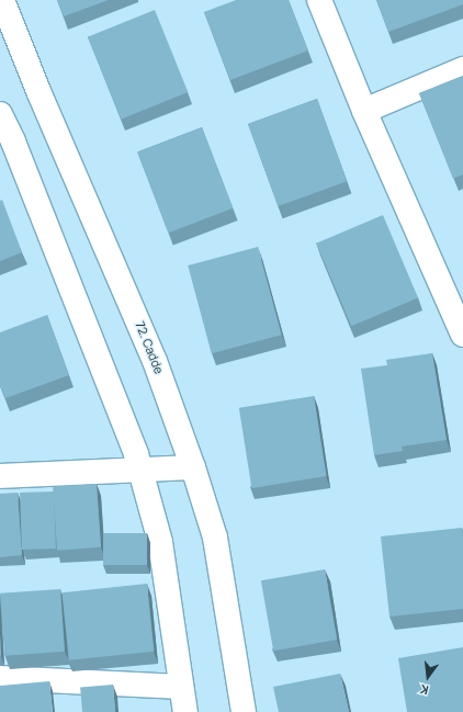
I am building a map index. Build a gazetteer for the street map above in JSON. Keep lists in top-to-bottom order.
{
  "streets": {
    "main road": ["72. Cadde"]
  },
  "north": "bottom"
}
